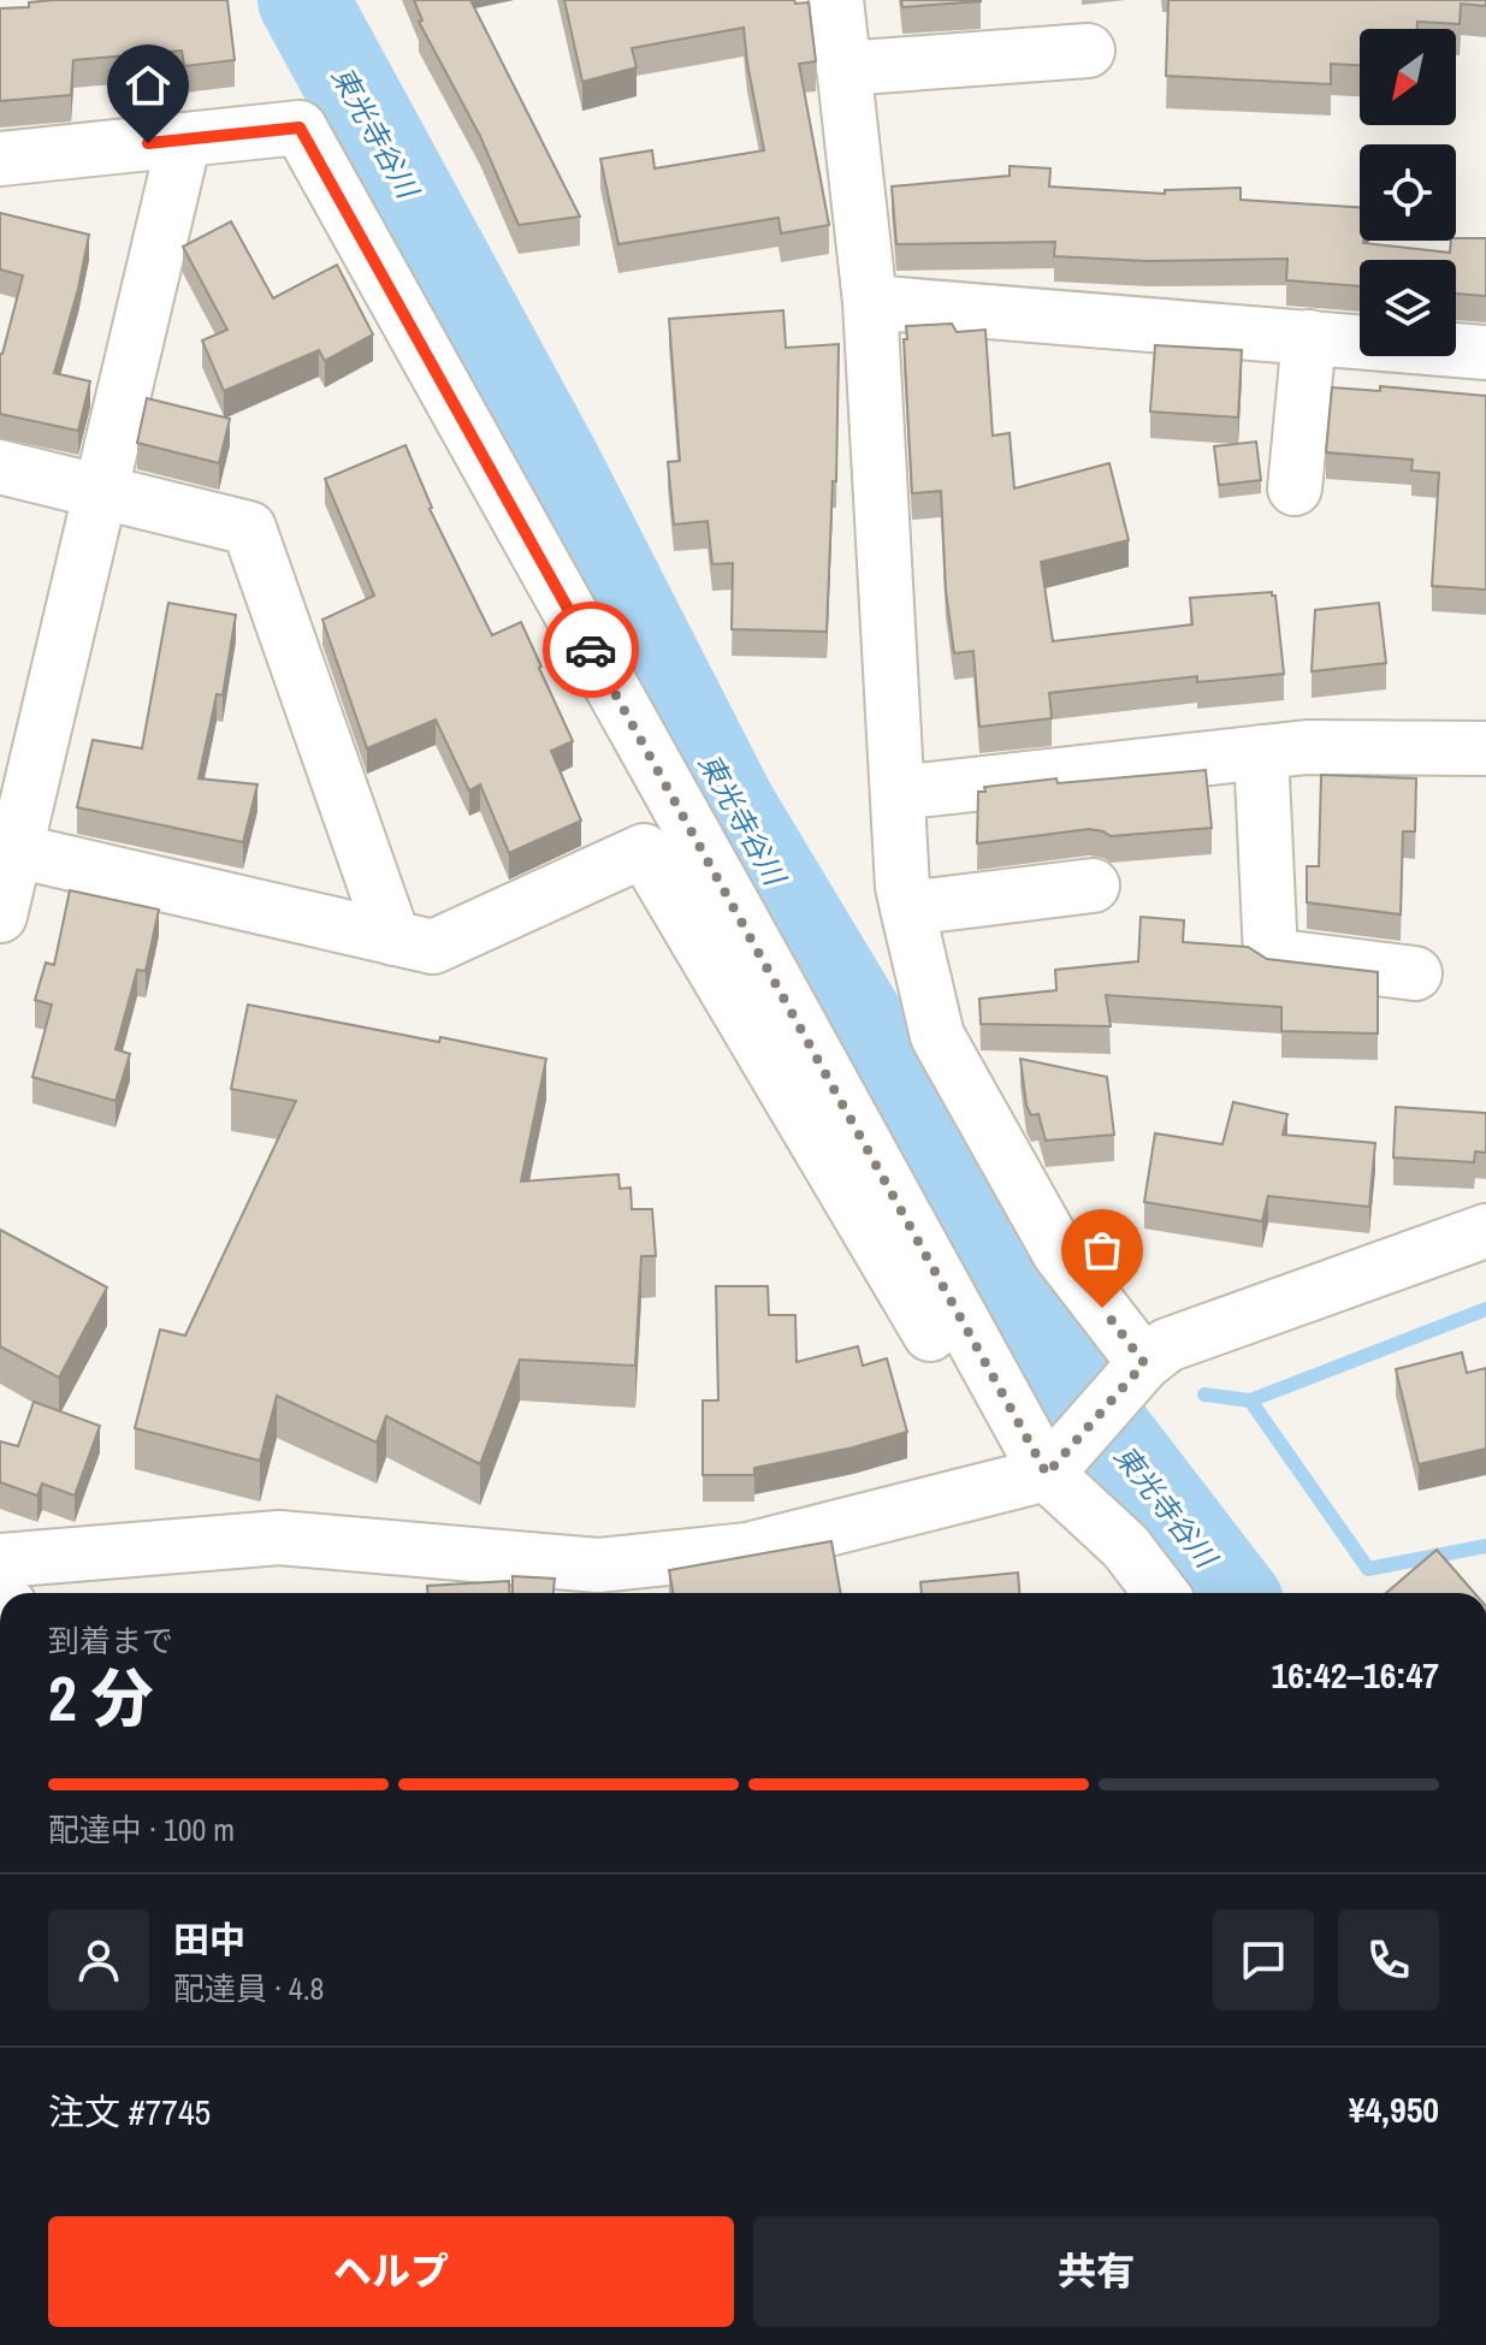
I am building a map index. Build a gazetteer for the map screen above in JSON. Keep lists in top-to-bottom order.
{
  "water": ["東光寺谷川"],
  "north": "bottom left",
  "page": {
    "heading": ["2 分", "到着まで", "16:42–16:47"],
    "panel": [
      "田中",
      "配達員 · 4.8",
      "注文 #7745",
      "¥4,950"
    ],
    "bar": "配達中 · 100 m",
    "buttons": ["ヘルプ", "共有"]
  }
}
